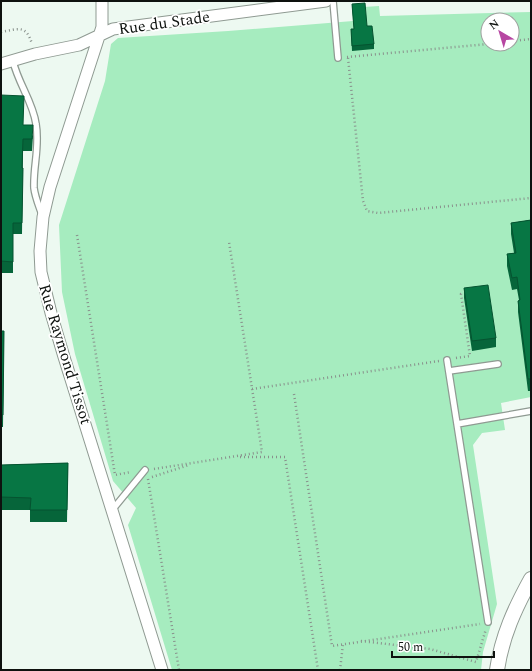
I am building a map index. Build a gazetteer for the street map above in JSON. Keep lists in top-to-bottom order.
{
  "streets": {
    "street": ["Rue du Stade", "Rue Raymond Tissot"]
  },
  "crossings": [
    ["Rue du Stade", "Rue Raymond Tissot"]
  ],
  "scale_bar": "50 m",
  "north": "top left"
}
